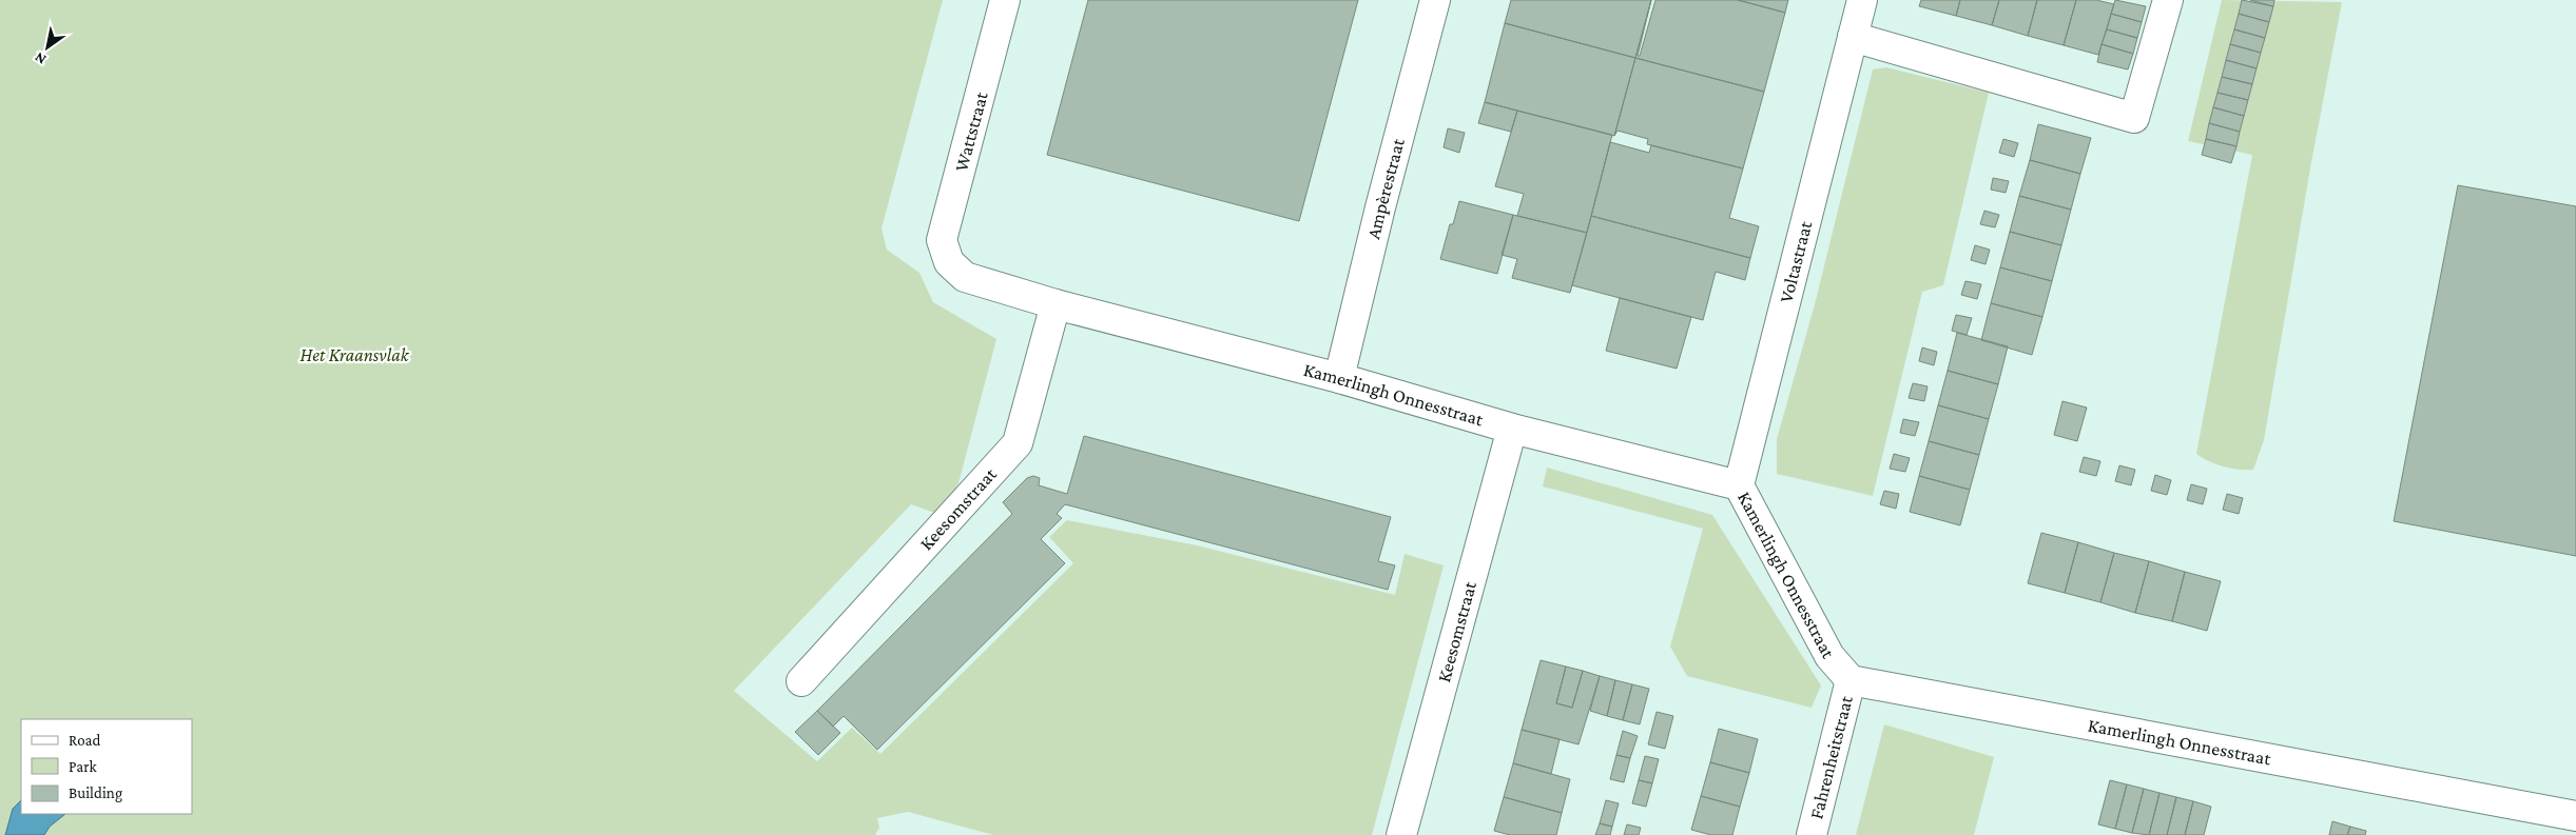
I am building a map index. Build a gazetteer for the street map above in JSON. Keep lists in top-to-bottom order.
{
  "streets": {
    "street": [
      "Wattstraat",
      "Ampèrestraat",
      "Voltastraat",
      "Kamerlingh Onnesstraat",
      "Keesomstraat",
      "Fahrenheitstraat"
    ]
  },
  "crossings": [
    ["Wattstraat", "Kamerlingh Onnesstraat"],
    ["Ampèrestraat", "Kamerlingh Onnesstraat"],
    ["Voltastraat", "Kamerlingh Onnesstraat"],
    ["Kamerlingh Onnesstraat", "Keesomstraat"],
    ["Kamerlingh Onnesstraat", "Fahrenheitstraat"]
  ],
  "parks": ["Het Kraansvlak"],
  "legend": ["Road", "Park", "Building"],
  "north": "bottom left"
}
